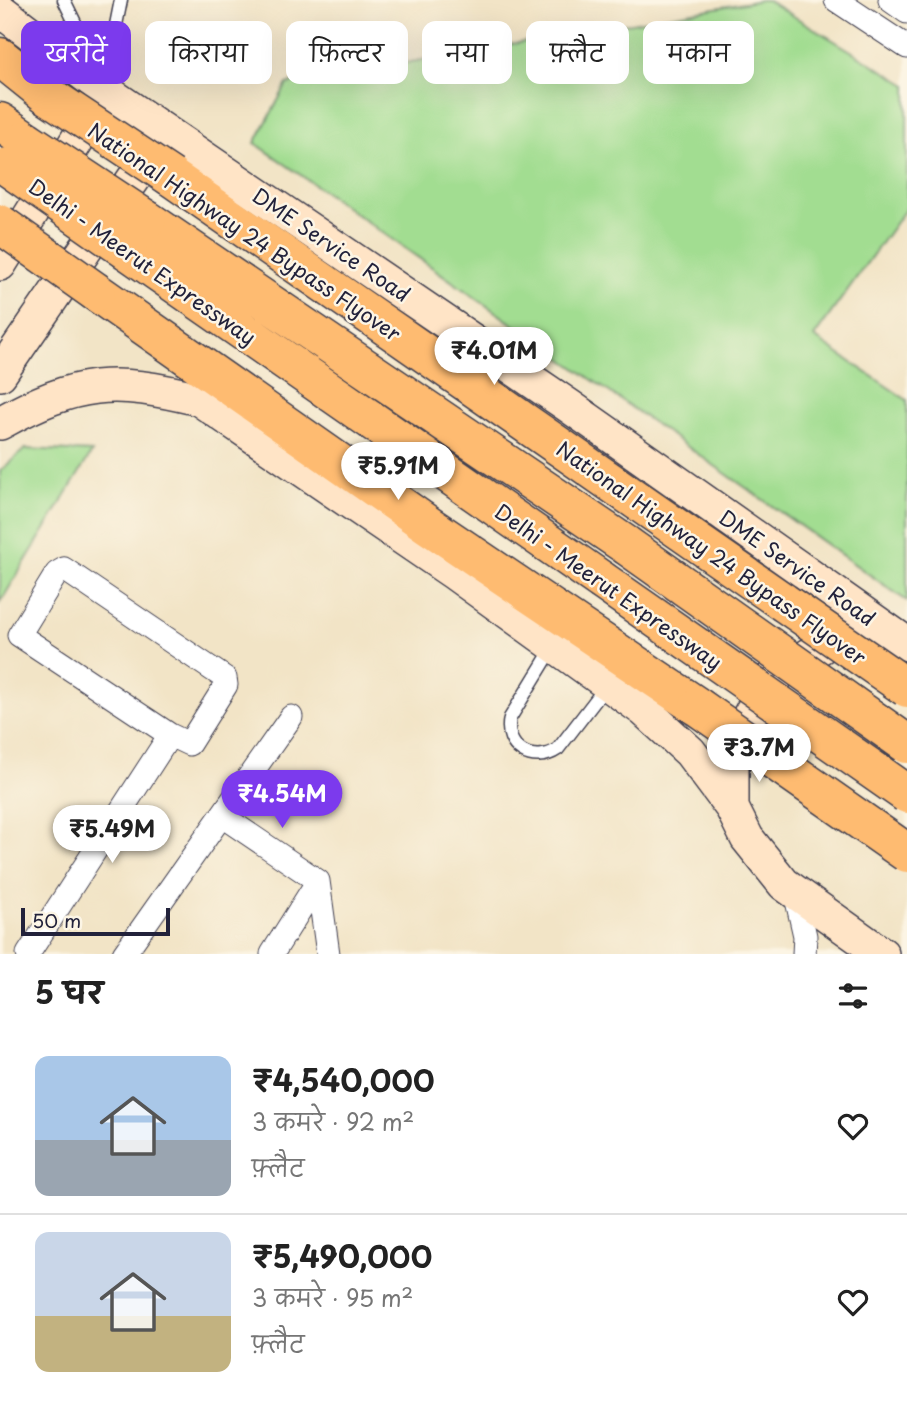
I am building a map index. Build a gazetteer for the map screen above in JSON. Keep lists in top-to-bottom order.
{
  "streets": {
    "highway": ["National Highway 24 Bypass Flyover", "Delhi - Meerut Expressway"],
    "main road": ["DME Service Road"]
  },
  "scale_bar": "50 m",
  "page": {
    "chip": [
      "खरीदें",
      "किराया",
      "फ़िल्टर",
      "नया",
      "फ़्लैट",
      "मकान"
    ],
    "price": [
      "₹4.01M",
      "₹5.91M",
      "₹3.7M",
      "₹4.54M",
      "₹5.49M"
    ],
    "scale": "50 m",
    "heading": "5 घर",
    "list": [
      {
        "name": "₹4,540,000",
        "note": "3 कमरे · 92 m² · फ़्लैट"
      },
      {
        "name": "₹5,490,000",
        "note": "3 कमरे · 95 m² · फ़्लैट"
      }
    ]
  }
}
